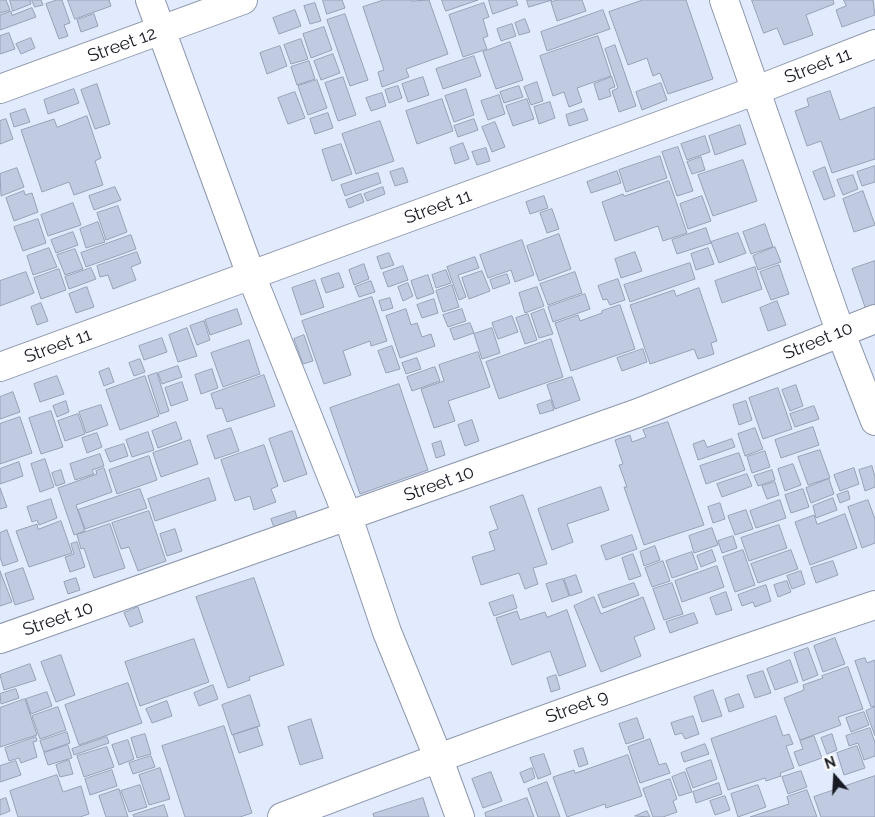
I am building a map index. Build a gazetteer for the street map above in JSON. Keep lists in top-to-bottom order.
{
  "streets": {
    "street": [
      "Street 12",
      "Street 11",
      "Street 10",
      "Street 9"
    ]
  },
  "north": "top"
}
